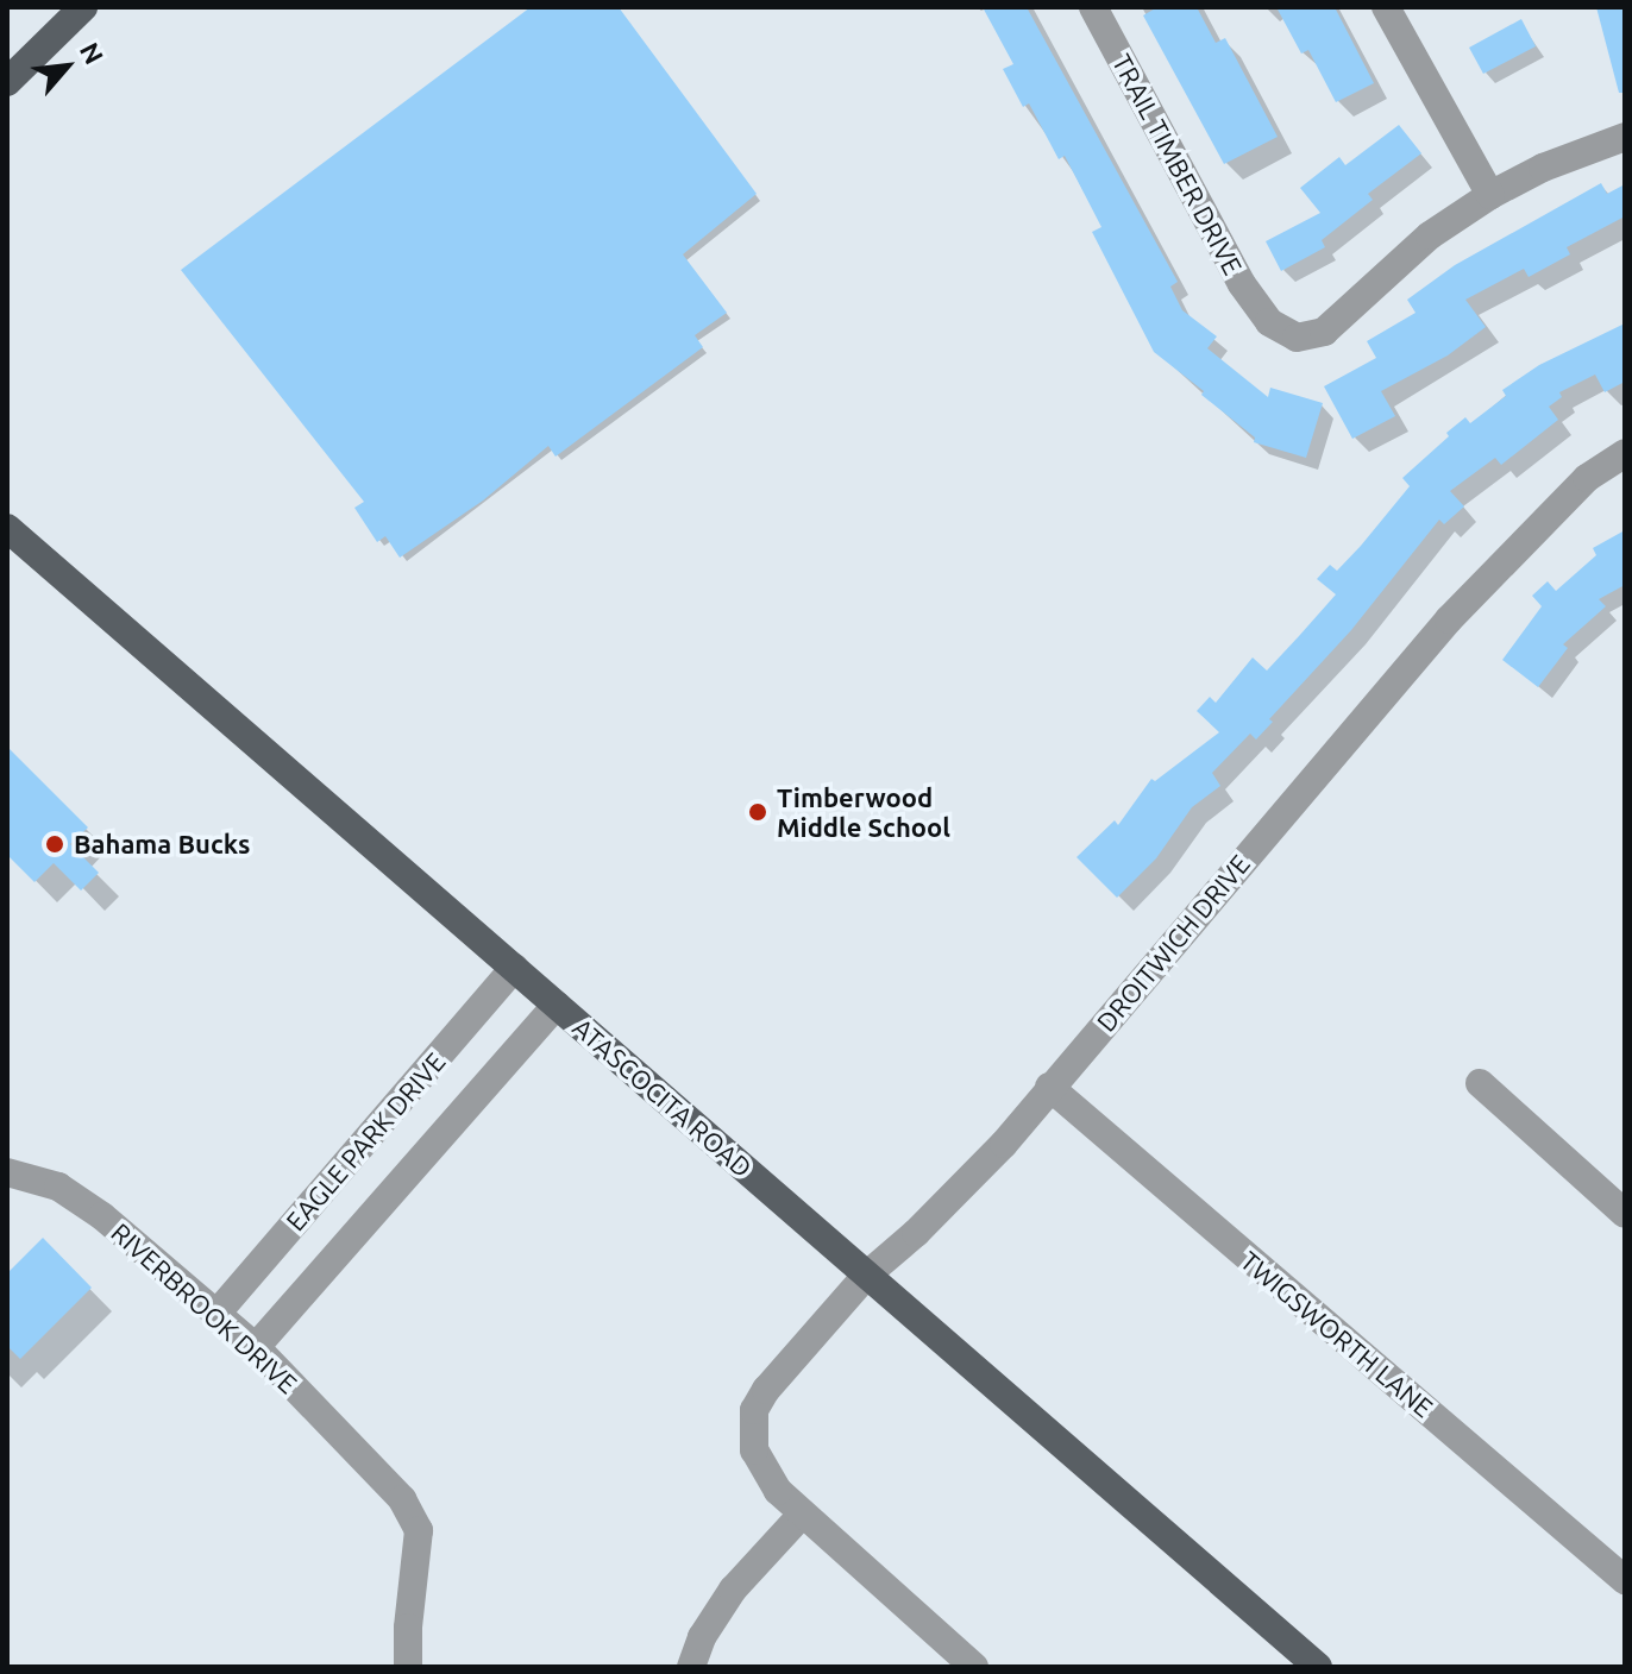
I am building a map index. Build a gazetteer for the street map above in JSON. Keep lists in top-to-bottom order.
{
  "streets": {
    "main road": ["ATASCOCITA ROAD"],
    "street": [
      "TRAIL TIMBER DRIVE",
      "DROITWICH DRIVE",
      "EAGLE PARK DRIVE",
      "RIVERBROOK DRIVE",
      "TWIGSWORTH LANE"
    ]
  },
  "crossings": [
    ["DROITWICH DRIVE", "ATASCOCITA ROAD"],
    ["DROITWICH DRIVE", "TWIGSWORTH LANE"],
    ["ATASCOCITA ROAD", "EAGLE PARK DRIVE"],
    ["EAGLE PARK DRIVE", "RIVERBROOK DRIVE"]
  ],
  "places": ["Timberwood Middle School", "Bahama Bucks"],
  "north": "top right"
}
